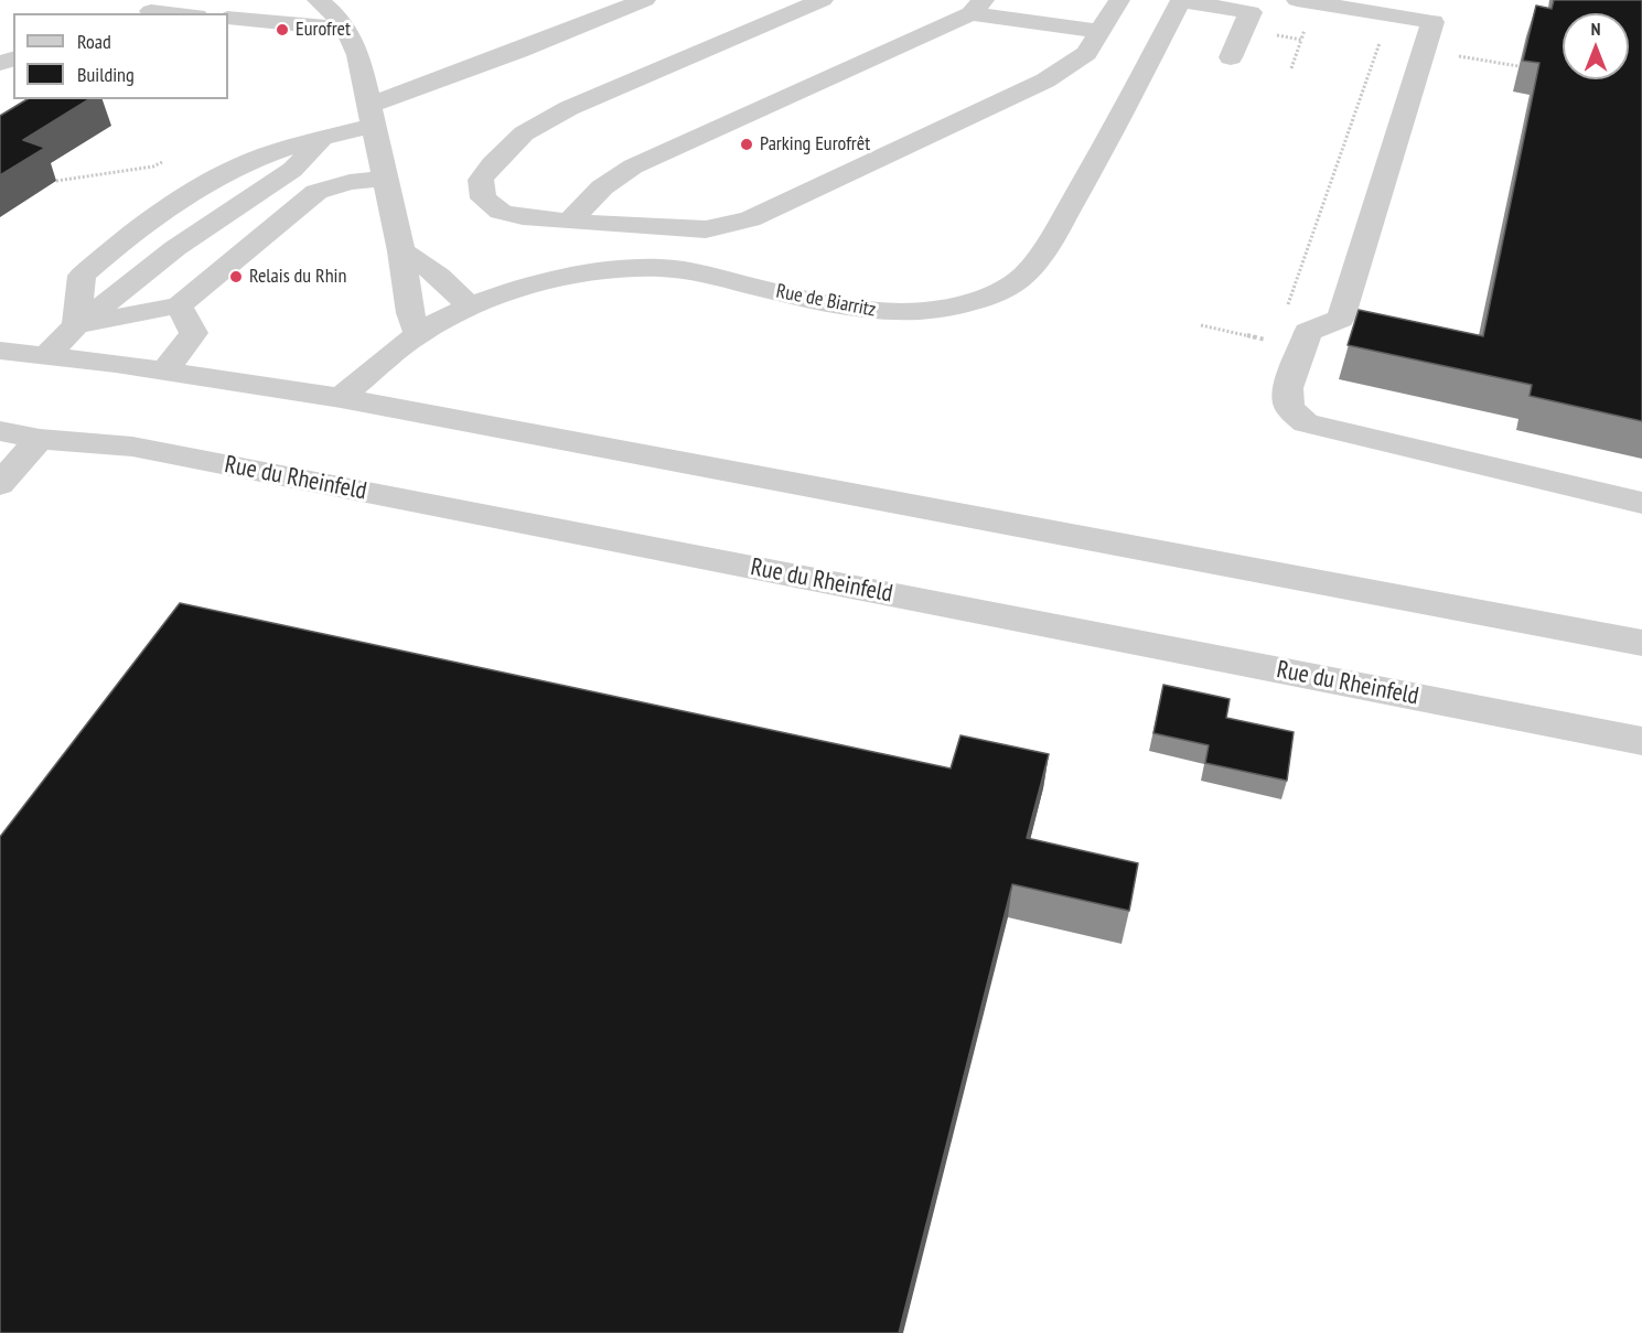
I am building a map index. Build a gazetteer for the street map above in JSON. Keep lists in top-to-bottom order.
{
  "streets": {
    "street": ["Rue de Biarritz", "Rue du Rheinfeld"]
  },
  "places": ["Eurofret", "Parking Eurofrêt", "Relais du Rhin"],
  "legend": ["Road", "Building"],
  "north": "top"
}
